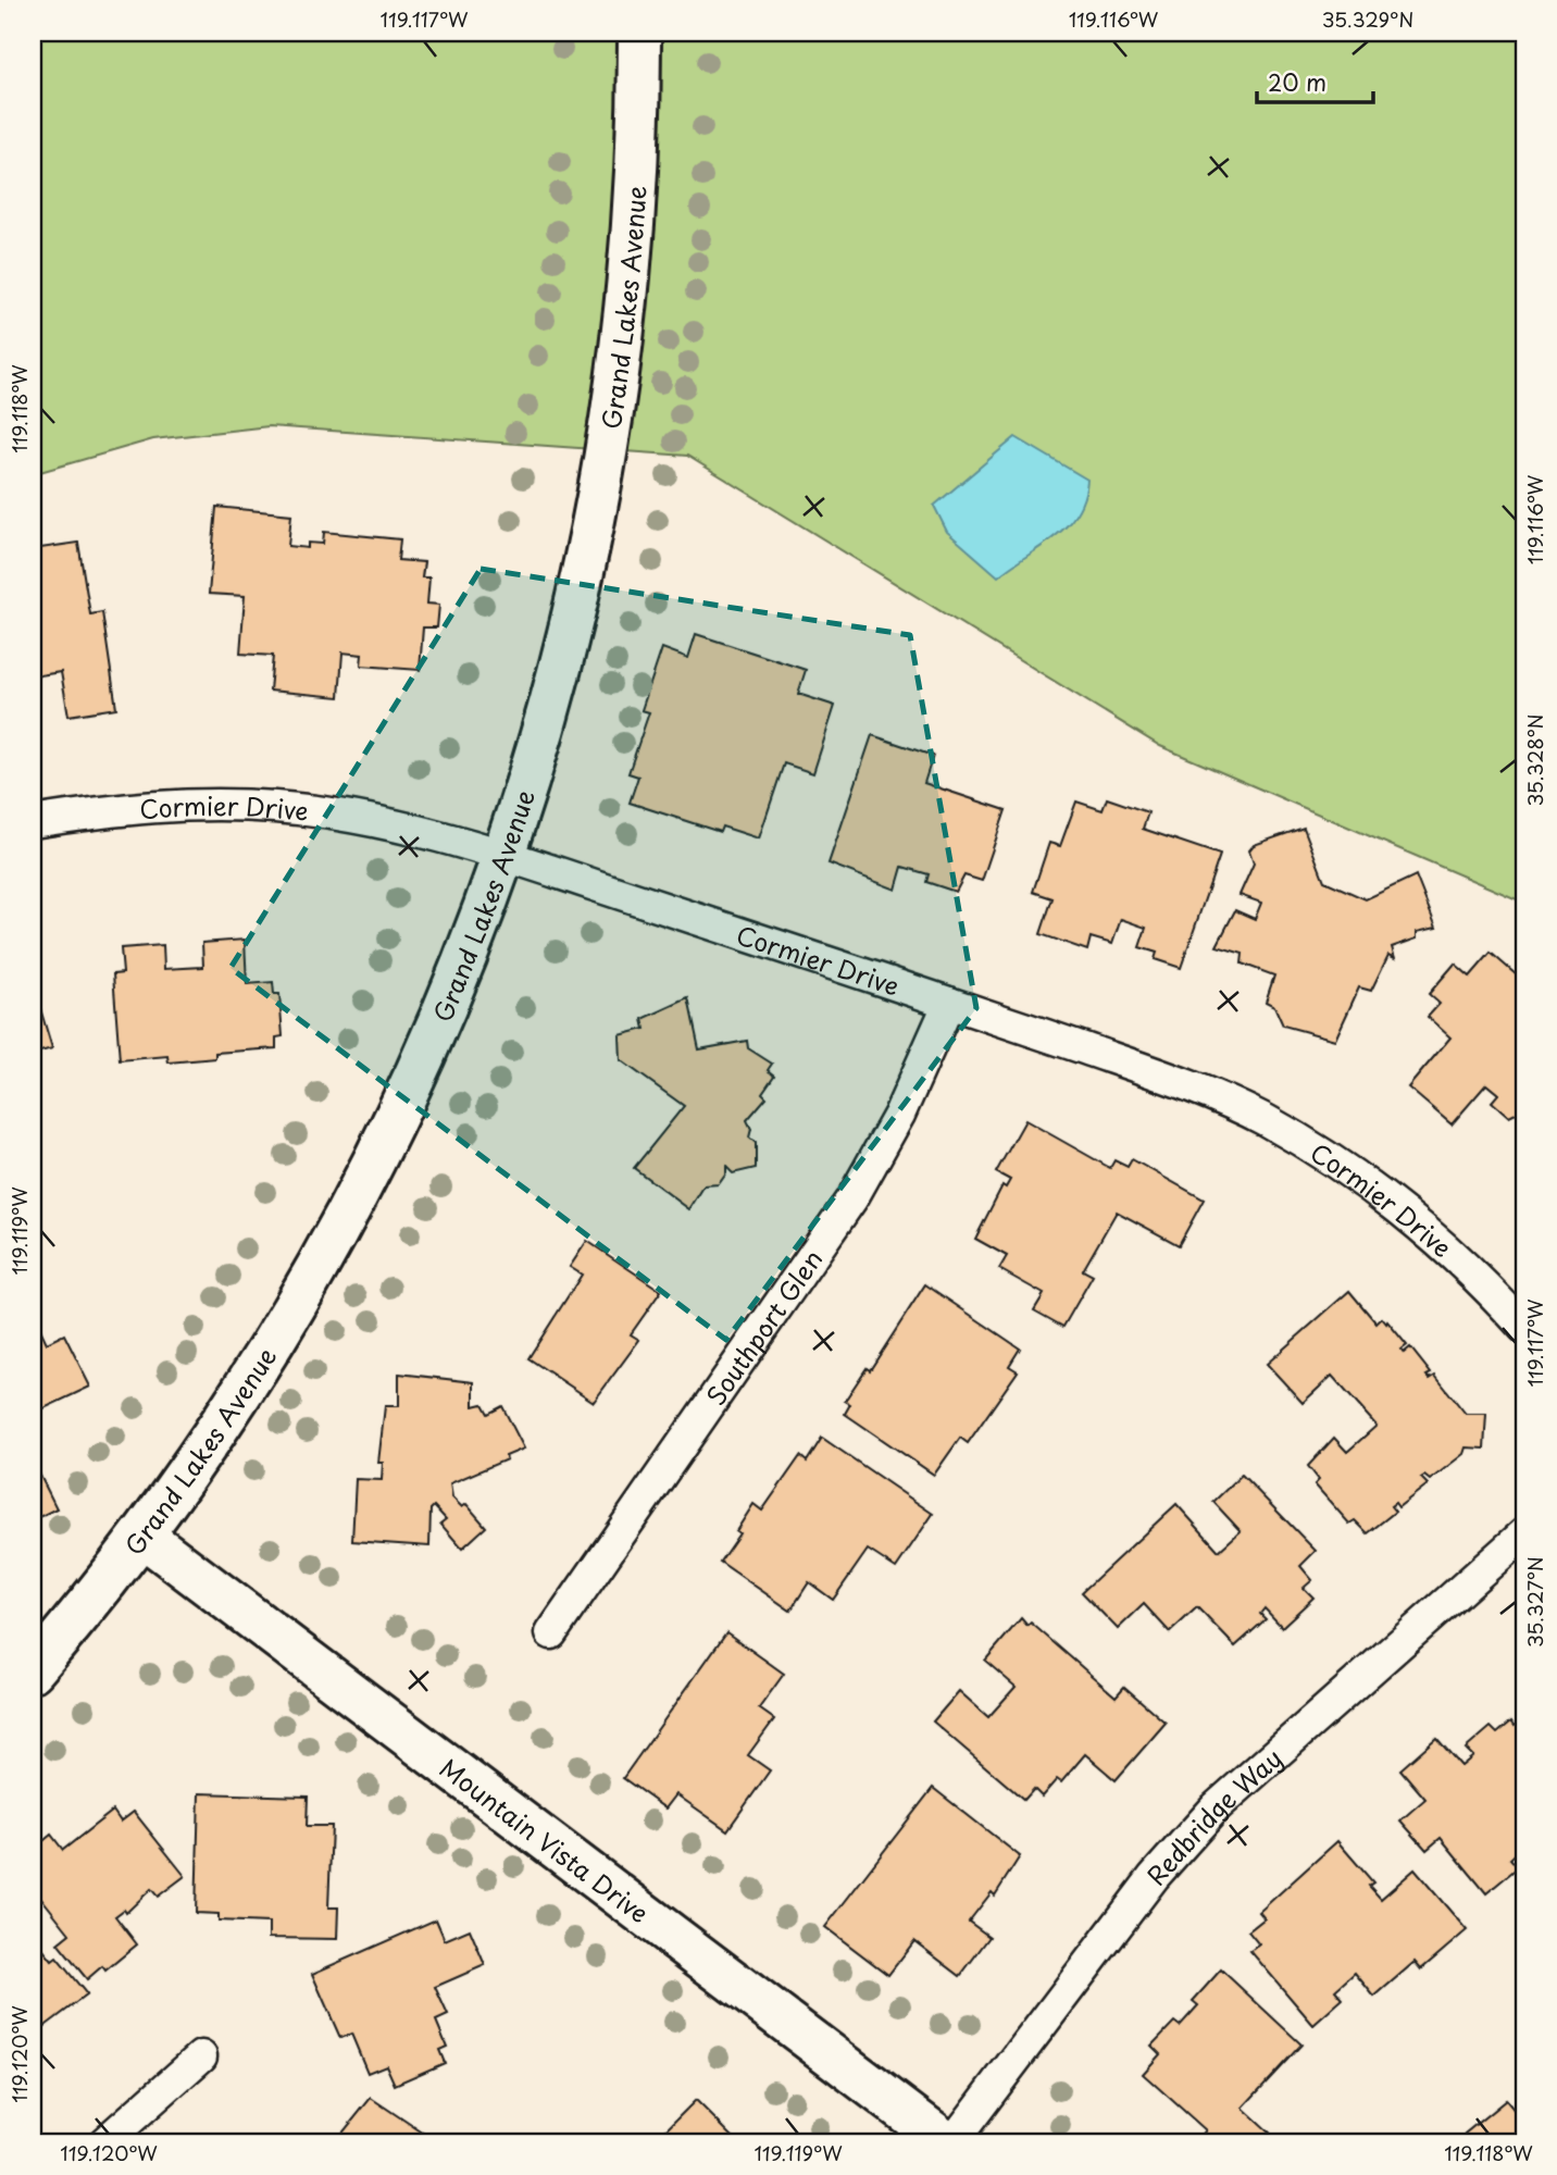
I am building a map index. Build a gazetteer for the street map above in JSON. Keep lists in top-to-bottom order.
{
  "streets": {
    "street": [
      "Grand Lakes Avenue",
      "Cormier Drive",
      "Southport Glen",
      "Redbridge Way",
      "Mountain Vista Drive"
    ]
  },
  "crossings": [
    ["Grand Lakes Avenue", "Cormier Drive"],
    ["Grand Lakes Avenue", "Mountain Vista Drive"],
    ["Cormier Drive", "Southport Glen"]
  ],
  "scale_bar": "20 m",
  "coordinates": [
    "119.117°W",
    "119.116°W",
    "35.329°N",
    "119.118°W",
    "35.328°N",
    "119.119°W",
    "35.327°N",
    "119.120°W"
  ]
}
